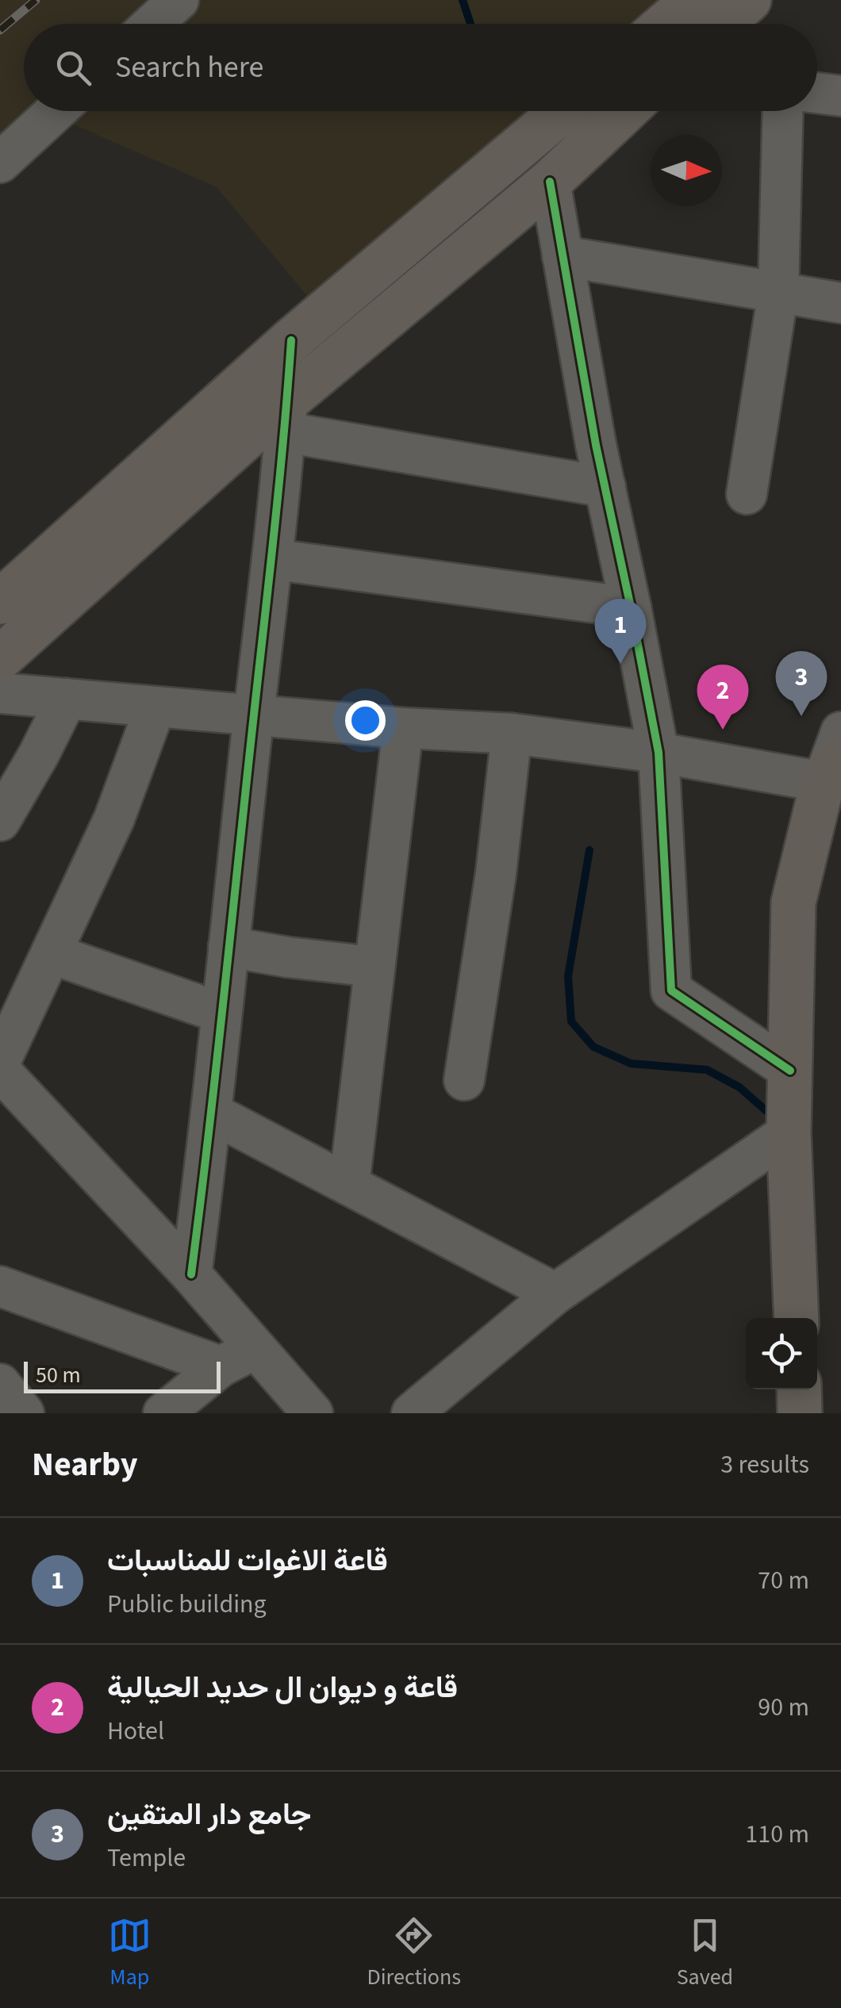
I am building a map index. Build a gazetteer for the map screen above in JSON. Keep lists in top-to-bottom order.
{
  "scale_bar": "50 m",
  "north": "right",
  "page": {
    "search": "Search here",
    "pins": ["1", "3", "2"],
    "scale": "50 m",
    "heading": ["Nearby", "3 results"],
    "list": [
      {
        "mark": "1",
        "name": "قاعة الاغوات للمناسبات",
        "note": "Public building",
        "value": "70 m"
      },
      {
        "mark": "2",
        "name": "قاعة و ديوان ال حديد الحيالية",
        "note": "Hotel",
        "value": "90 m"
      },
      {
        "mark": "3",
        "name": "جامع دار المتقين",
        "note": "Temple",
        "value": "110 m"
      }
    ],
    "nav": ["Map", "Directions", "Saved"]
  }
}
